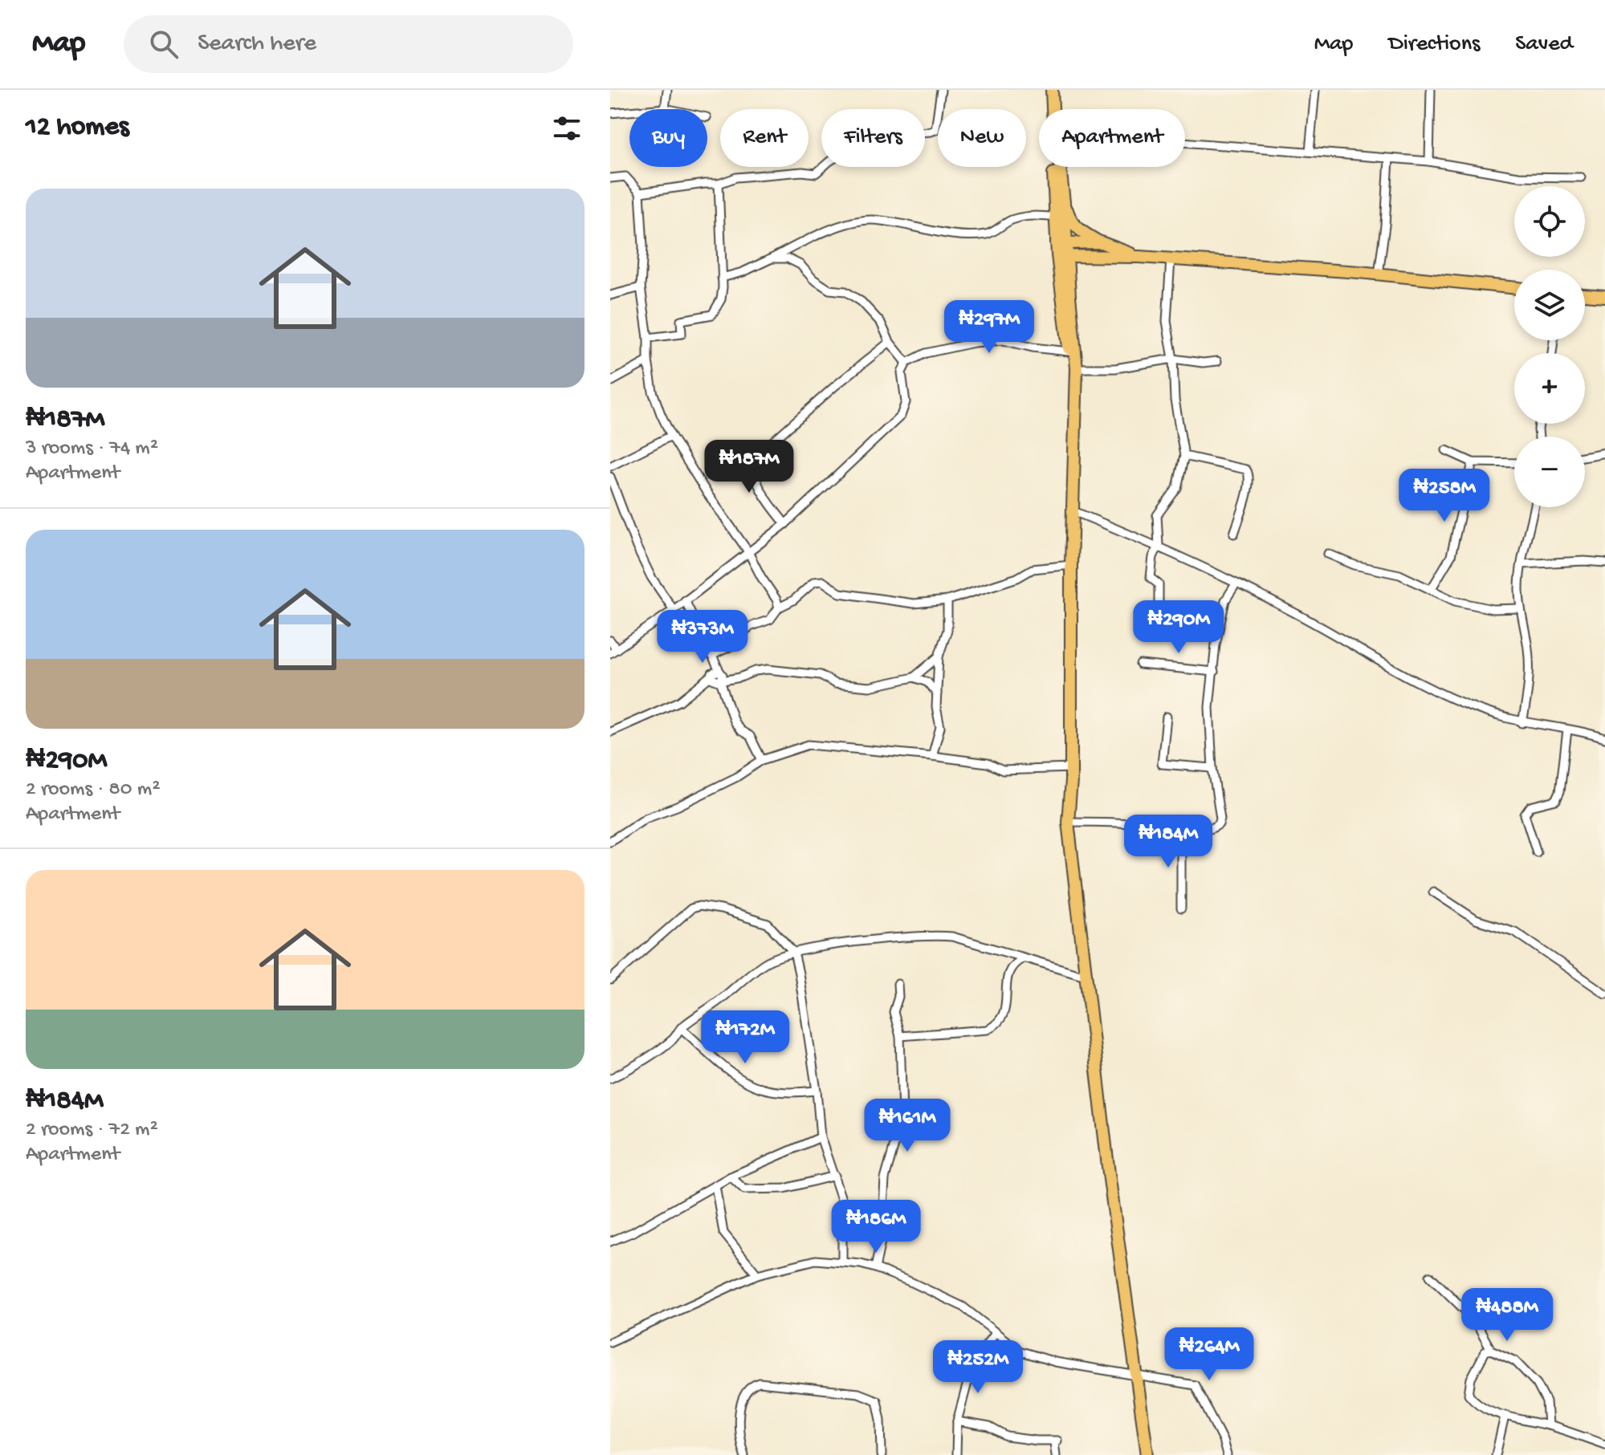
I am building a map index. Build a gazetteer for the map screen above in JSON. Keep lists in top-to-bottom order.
{
  "page": {
    "header": "Map",
    "search": "Search here",
    "nav": ["Map", "Directions", "Saved"],
    "heading": "12 homes",
    "chip": [
      "Buy",
      "Rent",
      "Filters",
      "New",
      "Apartment"
    ],
    "list": [
      {
        "name": "₦187M",
        "note": "3 rooms · 74 m² · Apartment"
      },
      {
        "name": "₦290M",
        "note": "2 rooms · 80 m² · Apartment"
      },
      {
        "name": "₦184M",
        "note": "2 rooms · 72 m² · Apartment"
      }
    ],
    "map_buttons": ["+", "−"],
    "price": [
      "₦297M",
      "₦187M",
      "₦258M",
      "₦290M",
      "₦373M",
      "₦184M",
      "₦172M",
      "₦161M",
      "₦186M",
      "₦488M",
      "₦264M",
      "₦252M"
    ]
  }
}
